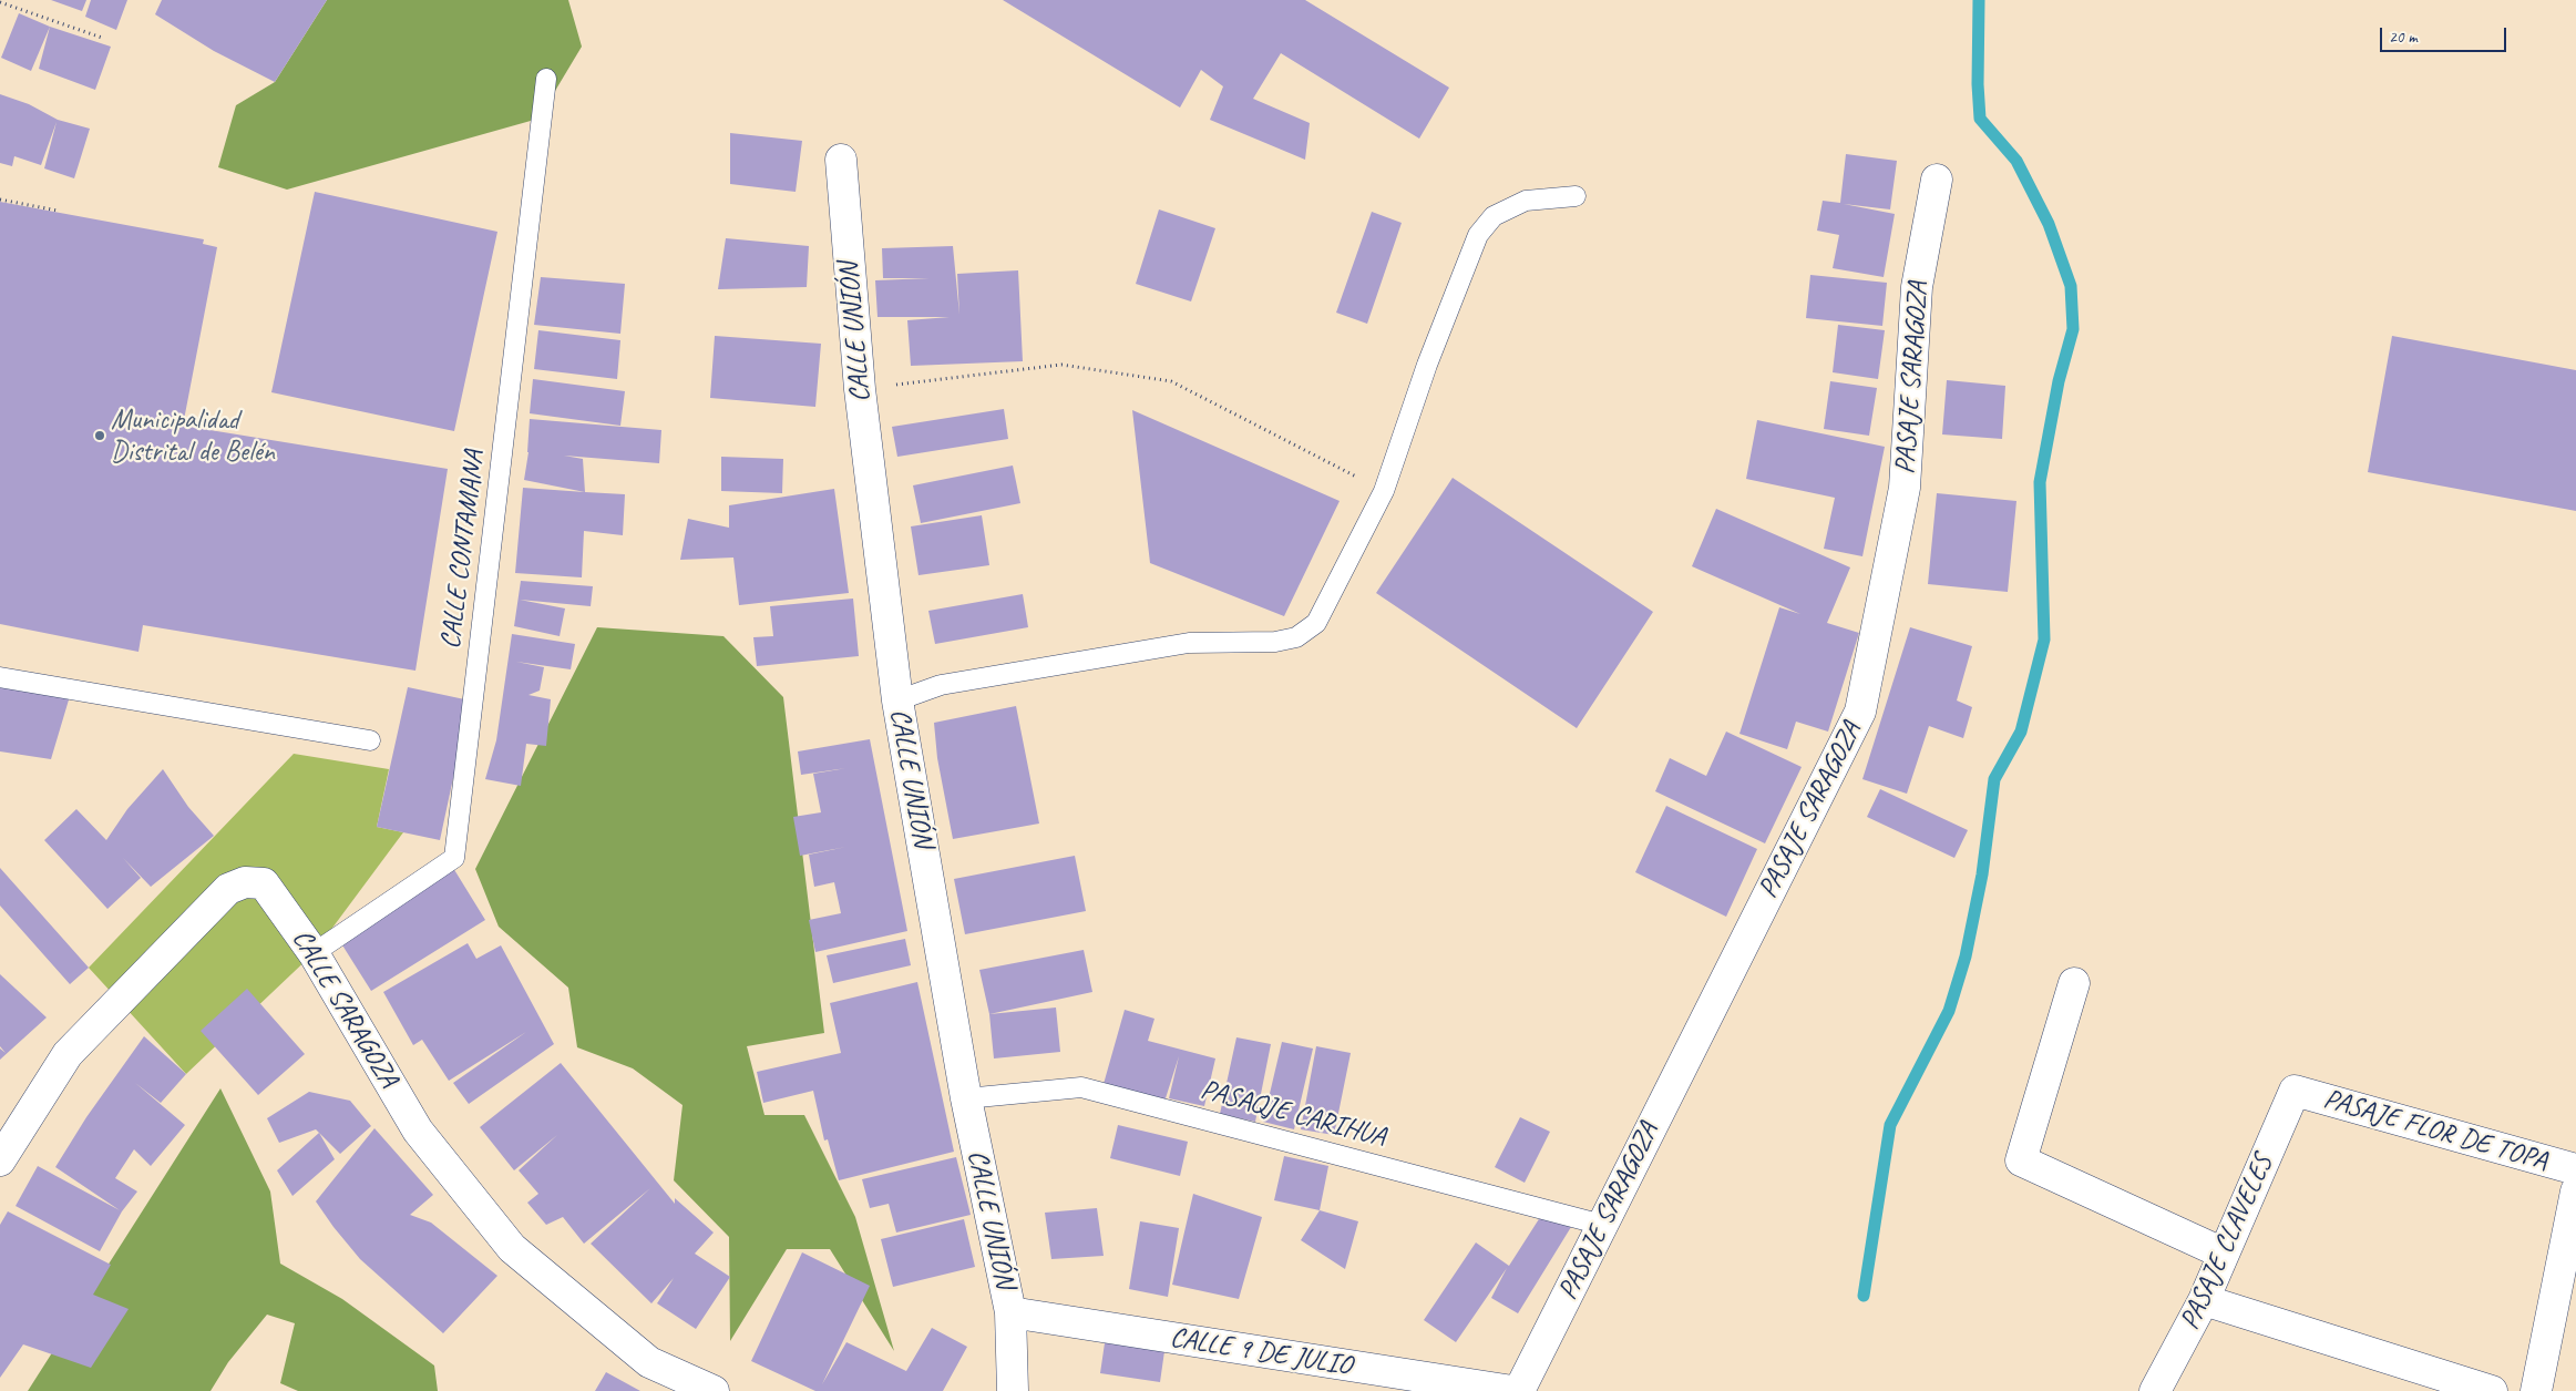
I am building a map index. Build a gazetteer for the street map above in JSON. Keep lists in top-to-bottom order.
{
  "streets": {
    "street": [
      "CALLE UNIÓN",
      "PASAJE SARAGOZA",
      "CALLE SARAGOZA",
      "PASAJE FLOR DE TOPA",
      "PASAJE CLAVELES",
      "CALLE 9 DE JULIO"
    ],
    "lane": ["CALLE CONTAMANA", "PASAQJE CARIHUA"]
  },
  "crossings": [
    ["CALLE UNIÓN", "PASAQJE CARIHUA"],
    ["CALLE UNIÓN", "CALLE 9 DE JULIO"],
    ["PASAJE SARAGOZA", "PASAQJE CARIHUA"],
    ["CALLE CONTAMANA", "CALLE SARAGOZA"],
    ["PASAJE FLOR DE TOPA", "PASAJE CLAVELES"]
  ],
  "places": ["Municipalidad Distrital de Belén"],
  "scale_bar": "20 m"
}
